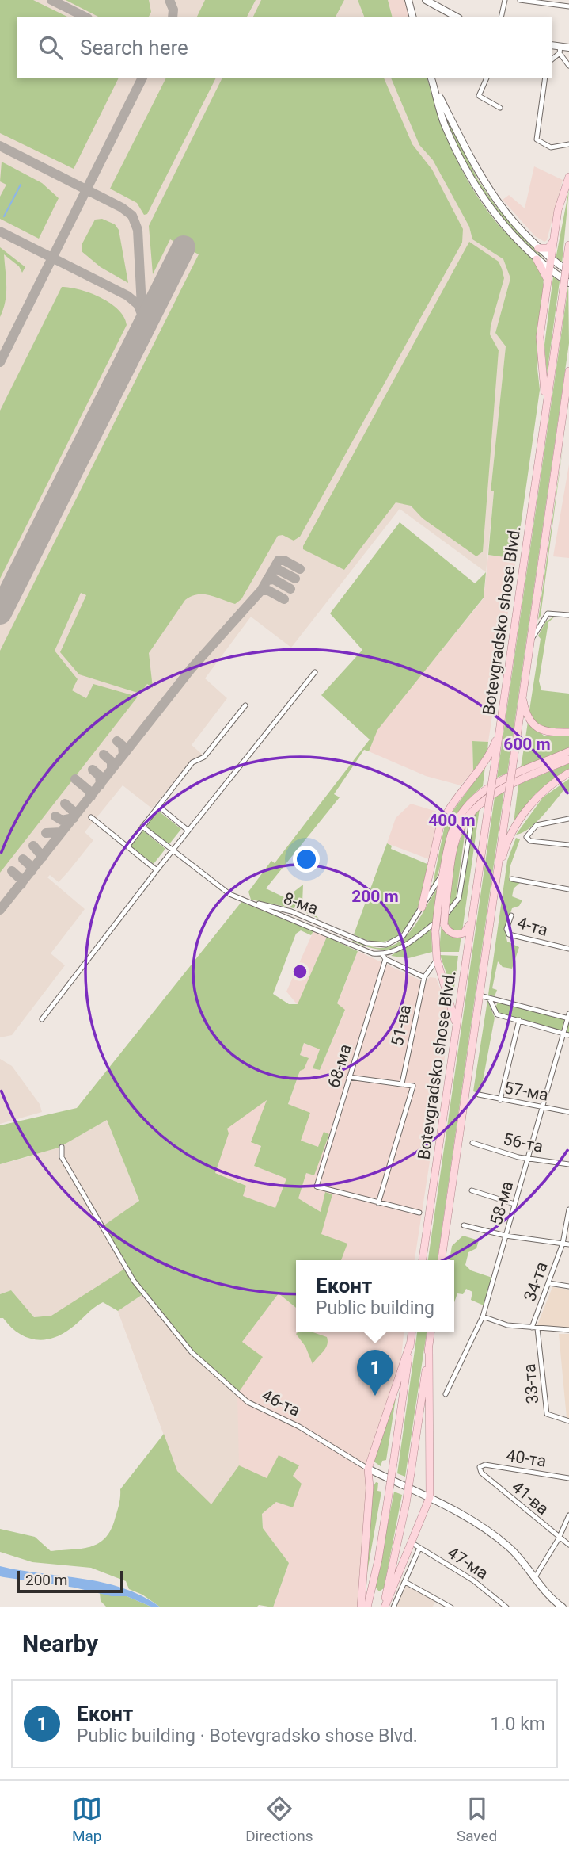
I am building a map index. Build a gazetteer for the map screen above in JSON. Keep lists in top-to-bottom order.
{
  "streets": {
    "main road": ["Botevgradsko shose Blvd."],
    "street": [
      "8-ма",
      "4-та",
      "51-ва",
      "68-ма",
      "57-ма",
      "56-та",
      "58-ма",
      "34-та",
      "33-та",
      "46-та",
      "40-та",
      "41-ва",
      "47-ма"
    ]
  },
  "crossings": [
    ["8-ма", "51-ва"],
    ["8-ма", "68-ма"],
    ["57-ма", "58-ма"],
    ["56-та", "58-ма"],
    ["34-та", "33-та"],
    ["40-та", "41-ва"]
  ],
  "scale_bar": "200 m",
  "page": {
    "search": "Search here",
    "popup": ["Еконт", "Public building"],
    "pins": "1",
    "scale": "200 m",
    "heading": "Nearby",
    "list": [
      {
        "mark": "1",
        "name": "Еконт",
        "note": "Public building · Botevgradsko shose Blvd.",
        "value": "1.0 km"
      }
    ],
    "nav": ["Map", "Directions", "Saved"]
  },
  "rings": ["600 m", "400 m", "200 m"]
}
